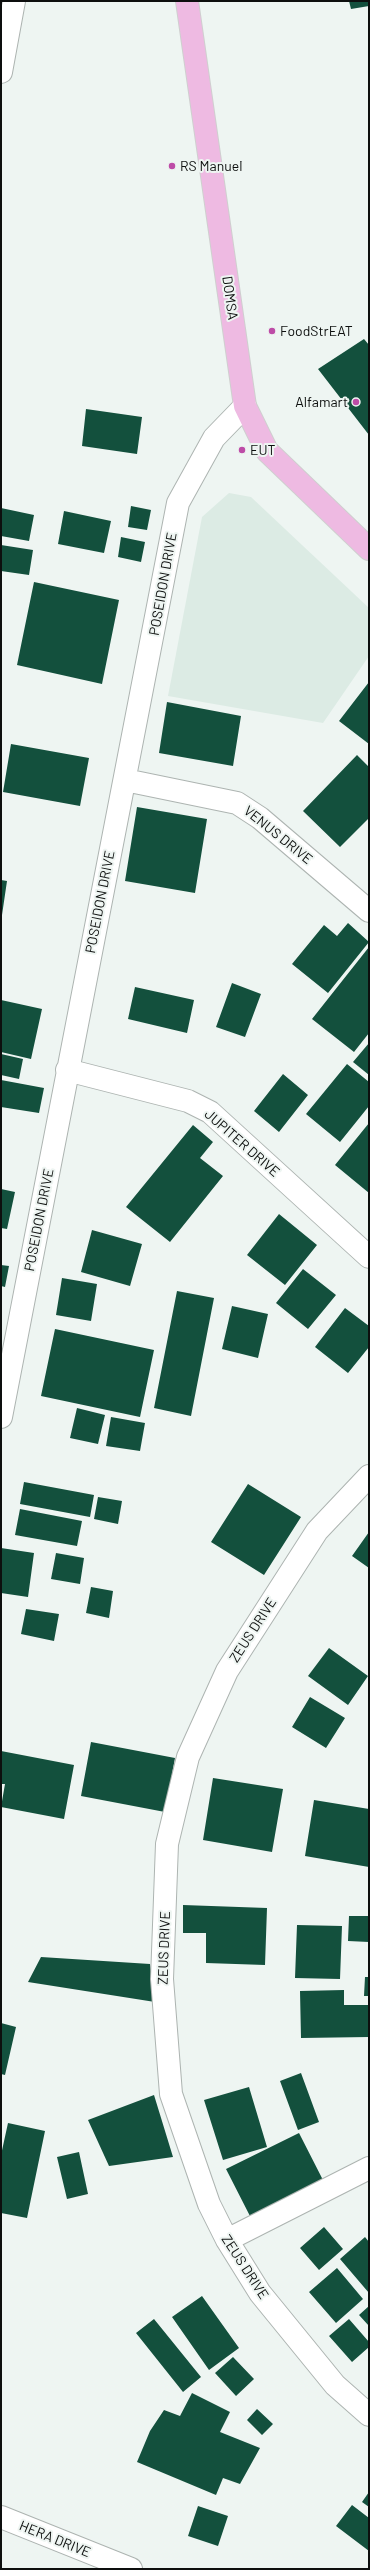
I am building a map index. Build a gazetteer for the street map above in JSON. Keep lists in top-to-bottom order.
{
  "streets": {
    "main road": ["DOMSA"],
    "street": [
      "POSEIDON DRIVE",
      "VENUS DRIVE",
      "JUPITER DRIVE",
      "ZEUS DRIVE",
      "HERA DRIVE"
    ]
  },
  "crossings": [
    ["DOMSA", "POSEIDON DRIVE"],
    ["POSEIDON DRIVE", "VENUS DRIVE"],
    ["POSEIDON DRIVE", "JUPITER DRIVE"]
  ],
  "places": [
    "RS Manuel",
    "FoodStrEAT",
    "Alfamart",
    "EUT"
  ]
}
